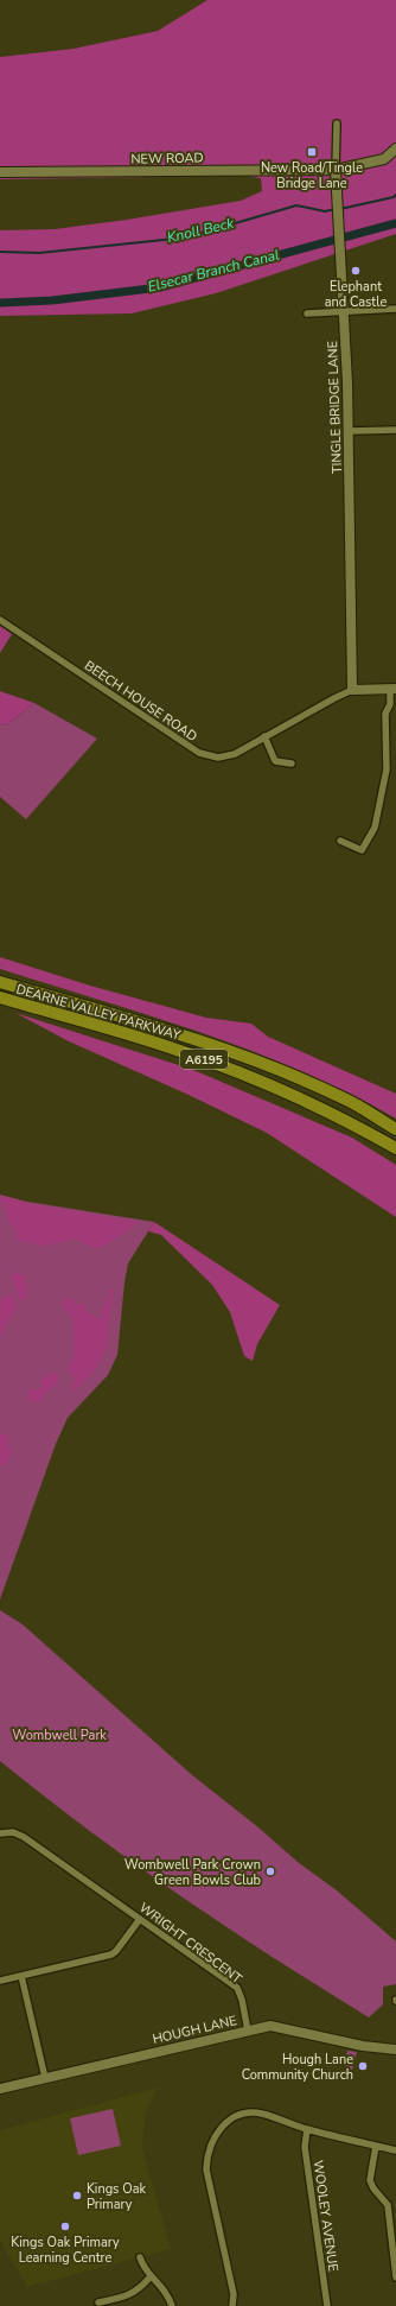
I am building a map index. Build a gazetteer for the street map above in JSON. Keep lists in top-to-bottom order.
{
  "streets": {
    "highway": ["DEARNE VALLEY PARKWAY", "A6195"],
    "main road": ["NEW ROAD", "TINGLE BRIDGE LANE", "HOUGH LANE"],
    "street": ["BEECH HOUSE ROAD", "WRIGHT CRESCENT", "WOOLEY AVENUE"]
  },
  "crossings": [
    ["NEW ROAD", "TINGLE BRIDGE LANE"],
    ["TINGLE BRIDGE LANE", "BEECH HOUSE ROAD"],
    ["WRIGHT CRESCENT", "HOUGH LANE"]
  ],
  "water": ["Knoll Beck", "Elsecar Branch Canal"],
  "parks": ["Wombwell Park"],
  "places": {
    "transit": ["New Road/Tingle Bridge Lane"],
    "other": [
      "Elephant and Castle",
      "Wombwell Park Crown Green Bowls Club",
      "Hough Lane Community Church",
      "Kings Oak Primary",
      "Kings Oak Primary Learning Centre"
    ]
  }
}
